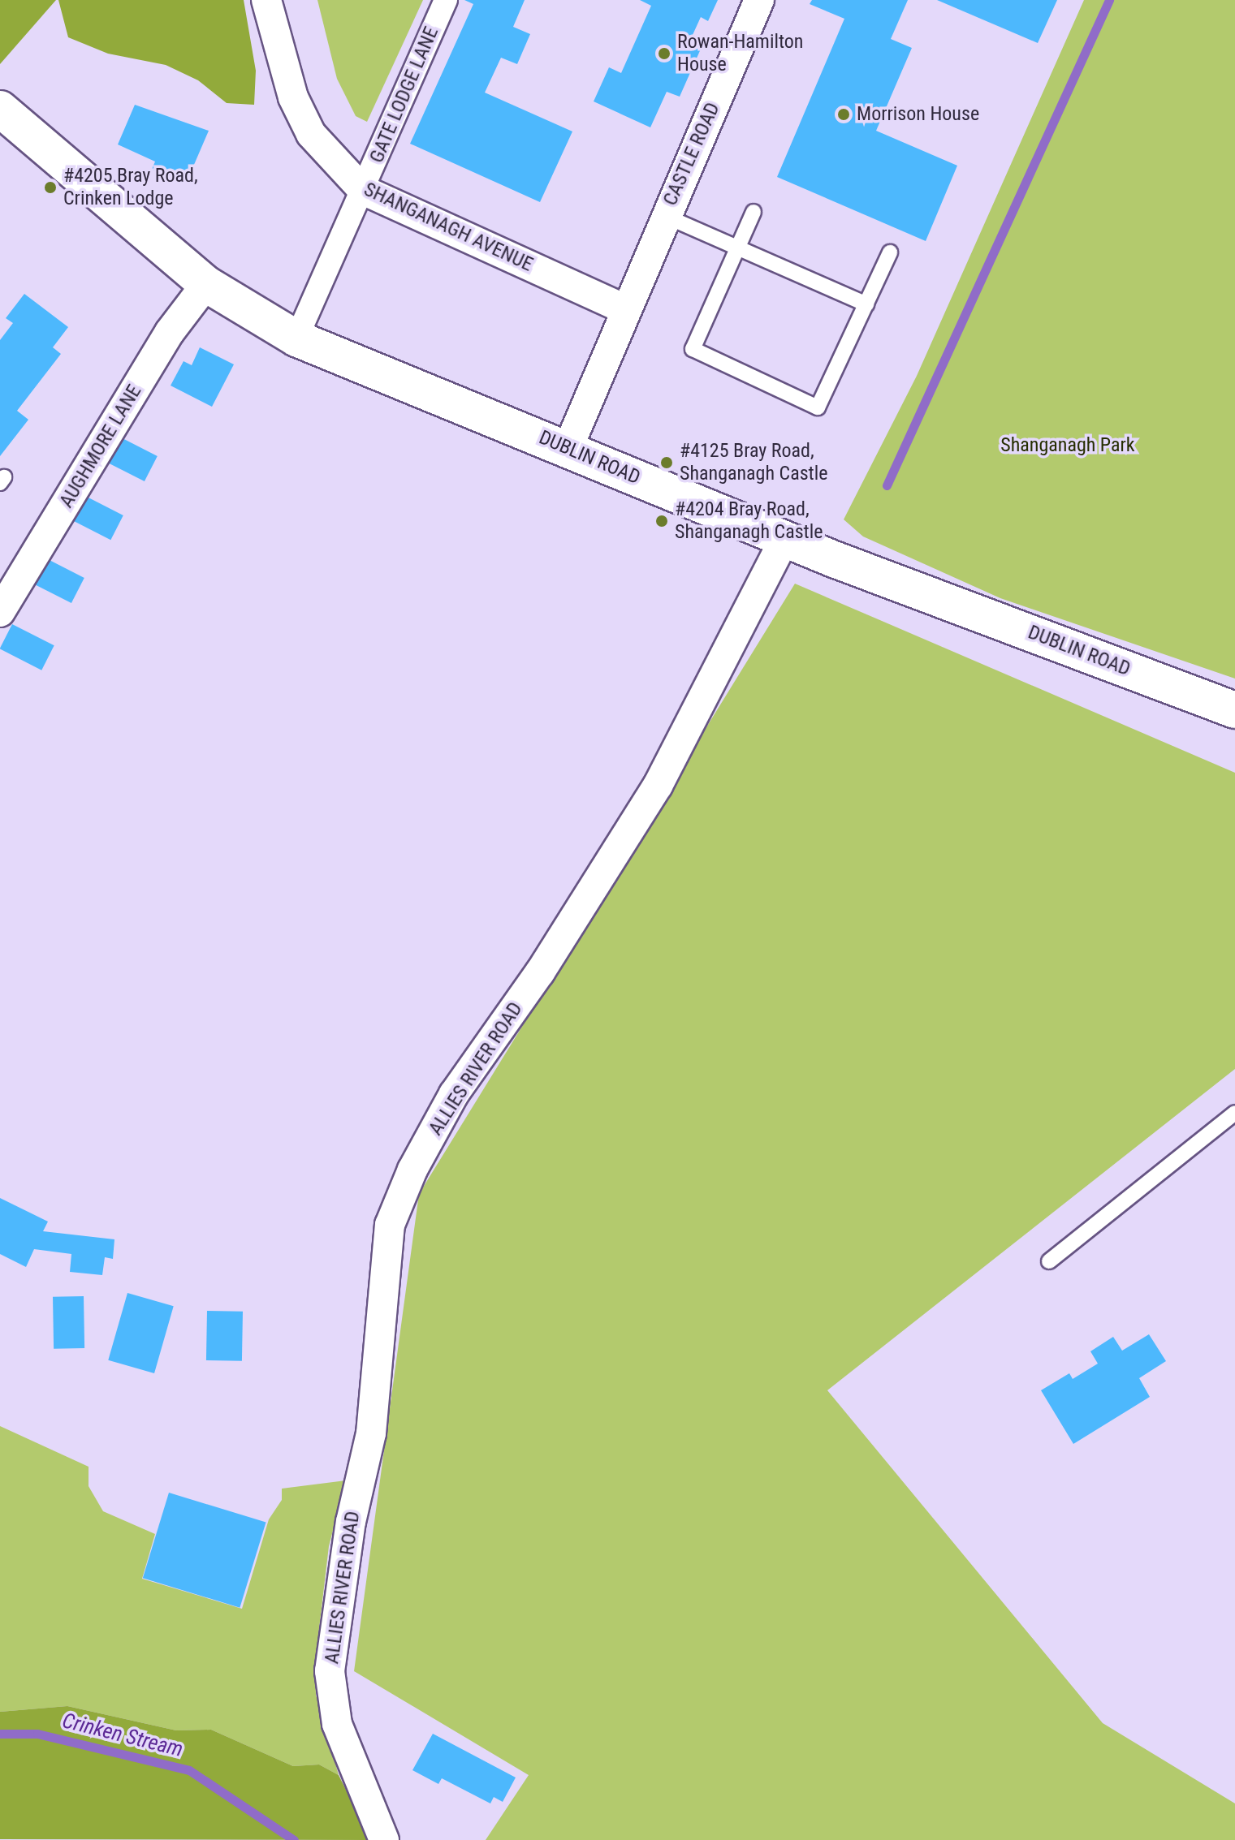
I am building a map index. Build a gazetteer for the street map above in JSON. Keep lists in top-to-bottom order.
{
  "streets": {
    "main road": ["DUBLIN ROAD"],
    "street": [
      "GATE LODGE LANE",
      "CASTLE ROAD",
      "SHANGANAGH AVENUE",
      "AUGHMORE LANE",
      "ALLIES RIVER ROAD"
    ]
  },
  "crossings": [
    ["GATE LODGE LANE", "SHANGANAGH AVENUE"],
    ["GATE LODGE LANE", "DUBLIN ROAD"],
    ["CASTLE ROAD", "SHANGANAGH AVENUE"],
    ["CASTLE ROAD", "DUBLIN ROAD"],
    ["AUGHMORE LANE", "DUBLIN ROAD"],
    ["DUBLIN ROAD", "ALLIES RIVER ROAD"]
  ],
  "water": ["Crinken Stream"],
  "parks": ["Shanganagh Park"],
  "places": [
    "Rowan-Hamilton House",
    "Morrison House",
    "#4205 Bray Road, Crinken Lodge",
    "#4125 Bray Road, Shanganagh Castle",
    "#4204 Bray Road, Shanganagh Castle"
  ]
}
